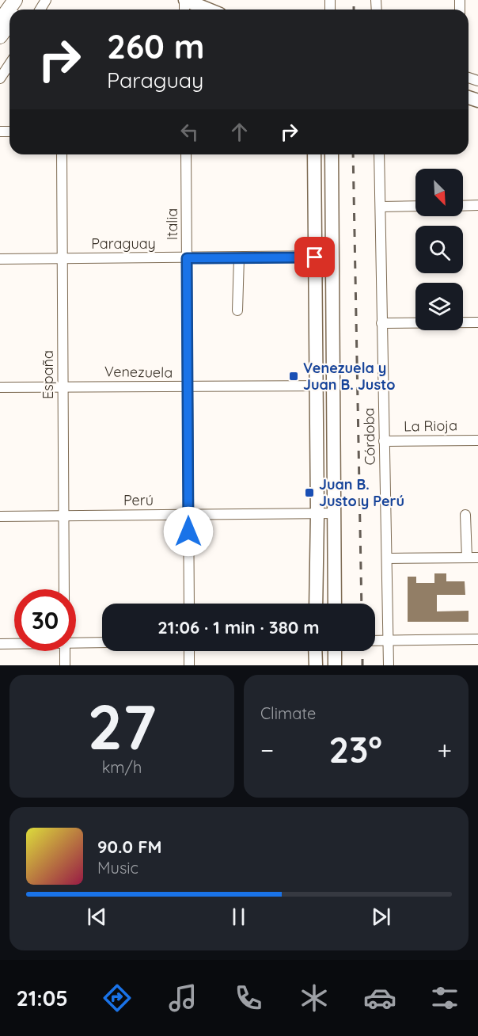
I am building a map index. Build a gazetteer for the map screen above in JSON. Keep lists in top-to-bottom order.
{
  "streets": {
    "street": [
      "Italia",
      "Paraguay",
      "Venezuela",
      "España",
      "La Rioja",
      "Córdoba",
      "Perú"
    ]
  },
  "crossings": [
    ["Italia", "Paraguay"],
    ["Italia", "Venezuela"],
    ["Italia", "Perú"],
    ["Paraguay", "España"],
    ["Venezuela", "España"],
    ["España", "Perú"],
    ["La Rioja", "Córdoba"]
  ],
  "places": {
    "transit": ["Venezuela y Juan B. Justo", "Juan B. Justo y Perú"]
  },
  "north": "bottom right",
  "page": {
    "turn": ["260 m", "Paraguay"],
    "limit": "30",
    "trip": "21:06 · 1 min · 380 m",
    "tile": [
      ["27", "km/h"],
      "Climate"
    ],
    "heat": ["−", "23°", "+"],
    "song": ["90.0 FM", "Music"],
    "tabs": "21:05"
  }
}
